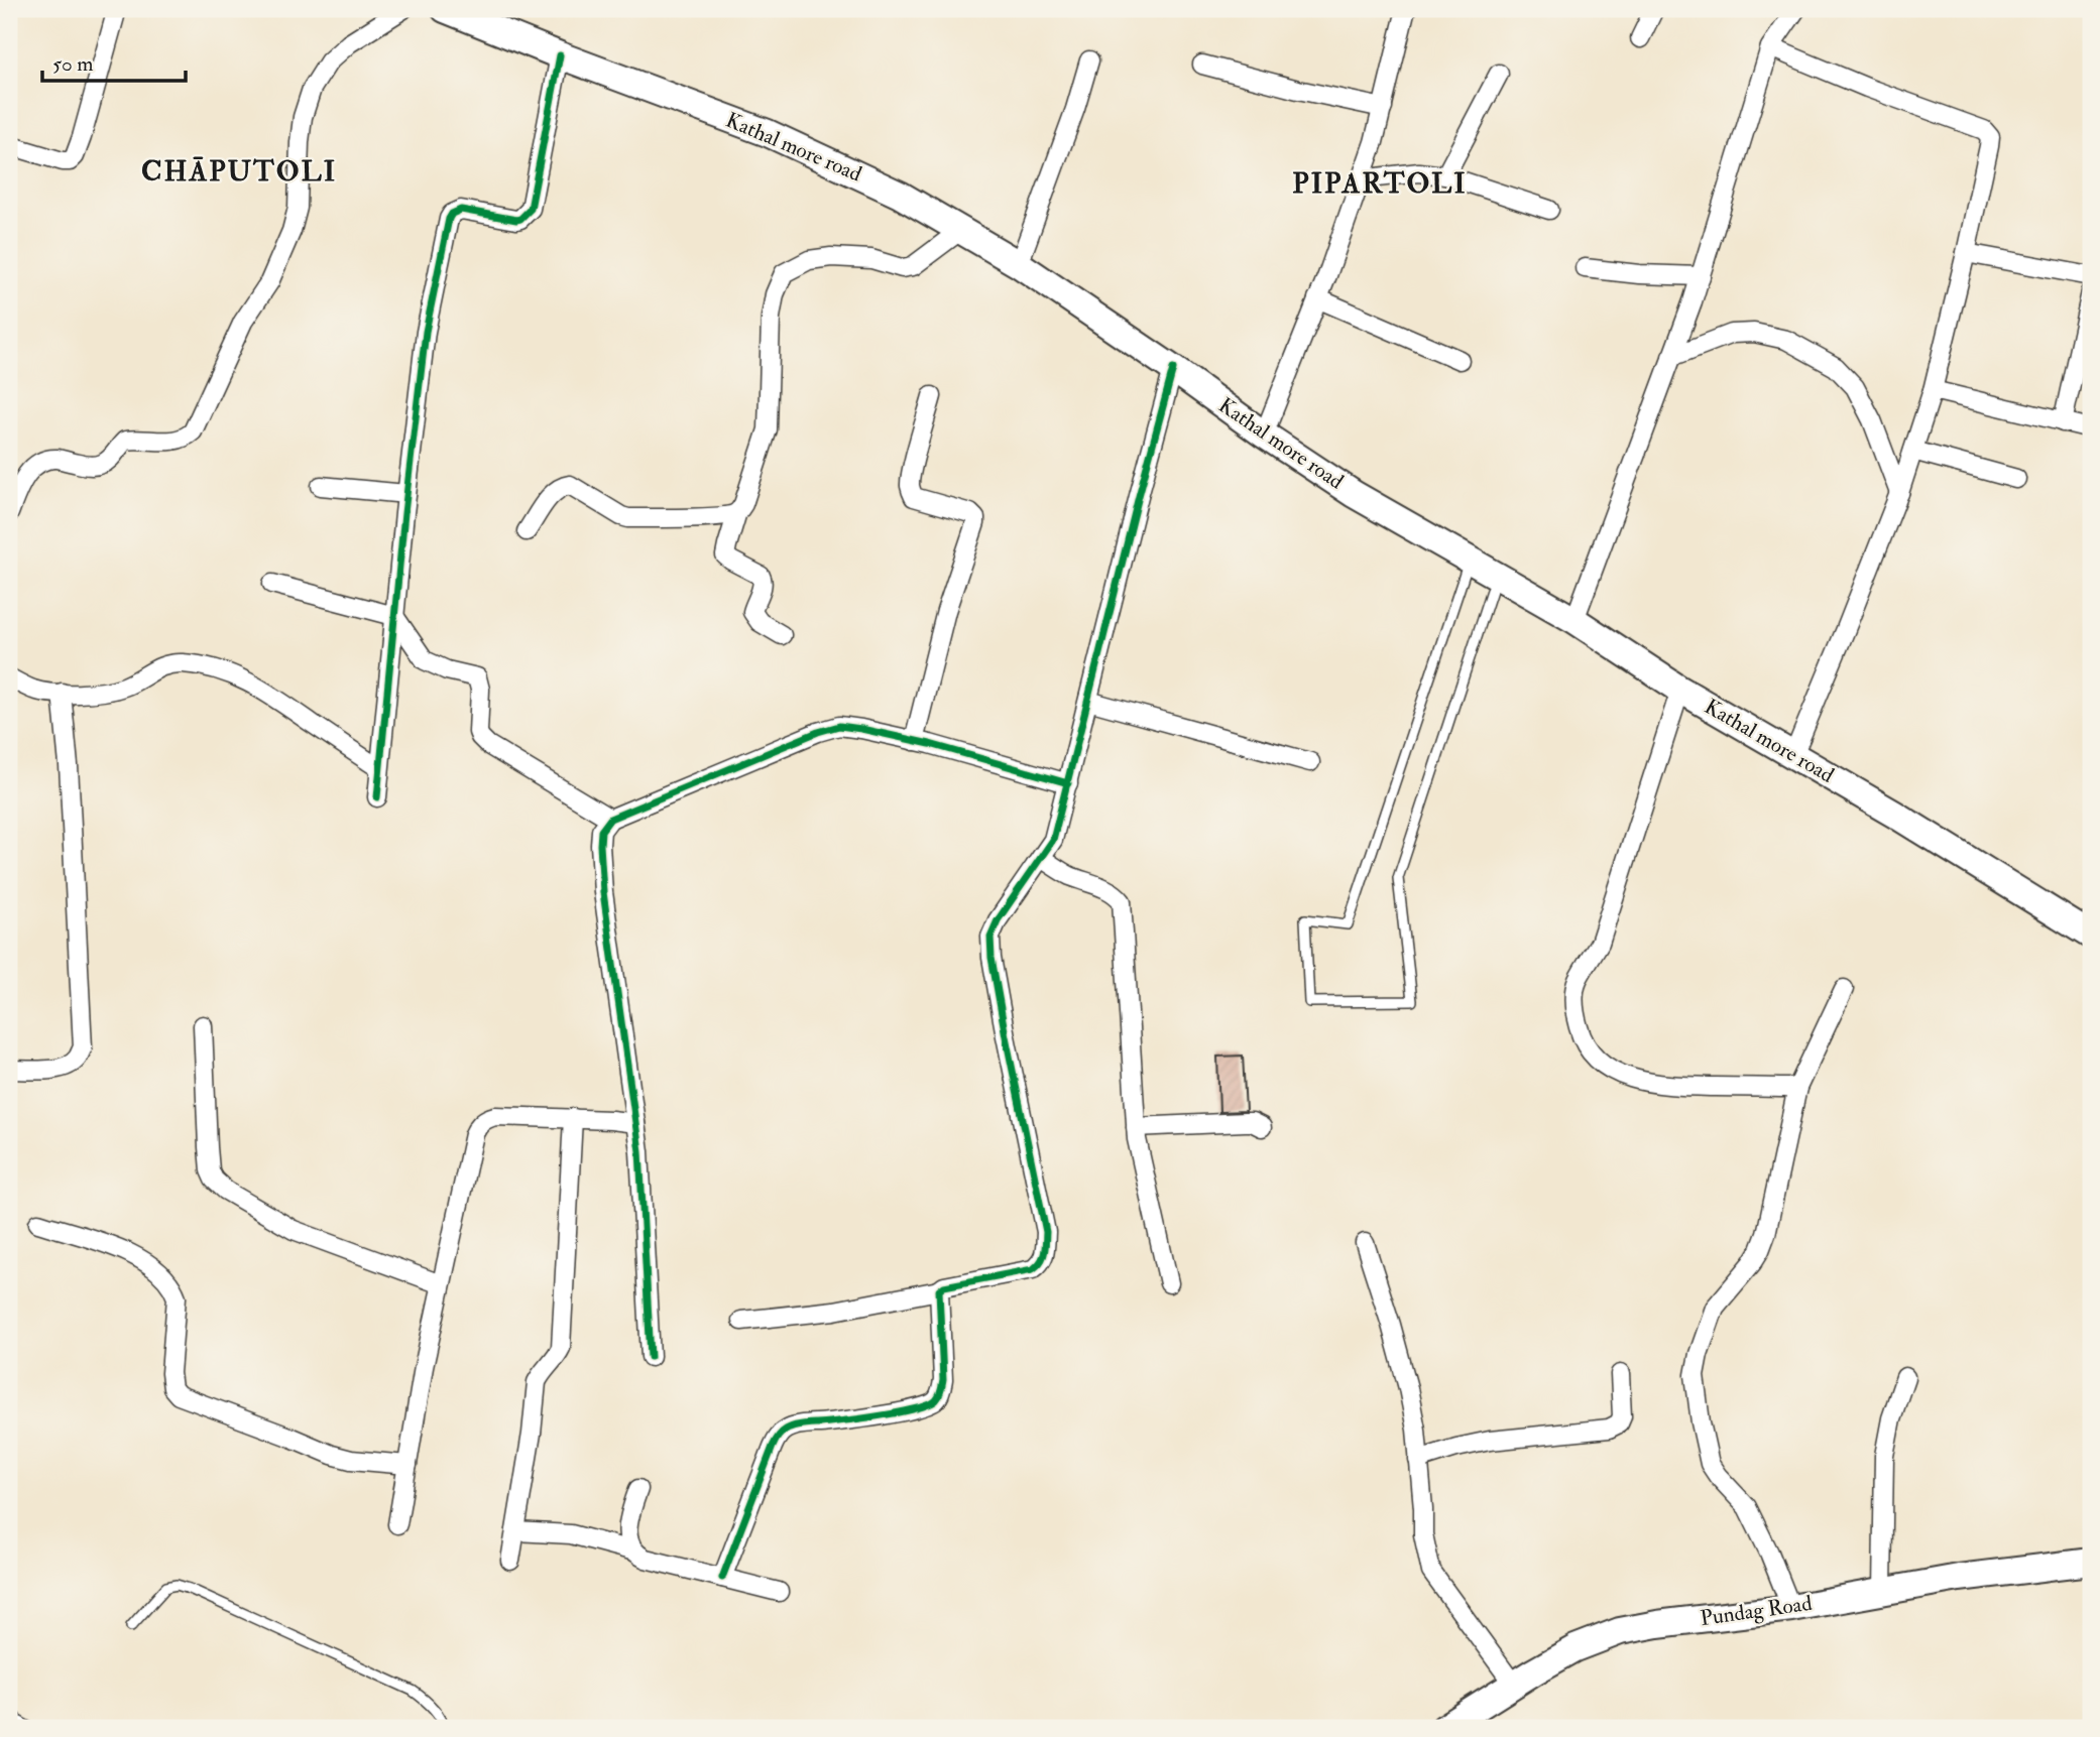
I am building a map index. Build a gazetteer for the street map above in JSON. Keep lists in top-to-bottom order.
{
  "streets": {
    "main road": ["Kathal more road", "Pundag Road"]
  },
  "districts": ["CHĀPUTOLI", "PIPARTOLI"],
  "scale_bar": "50 m"
}
